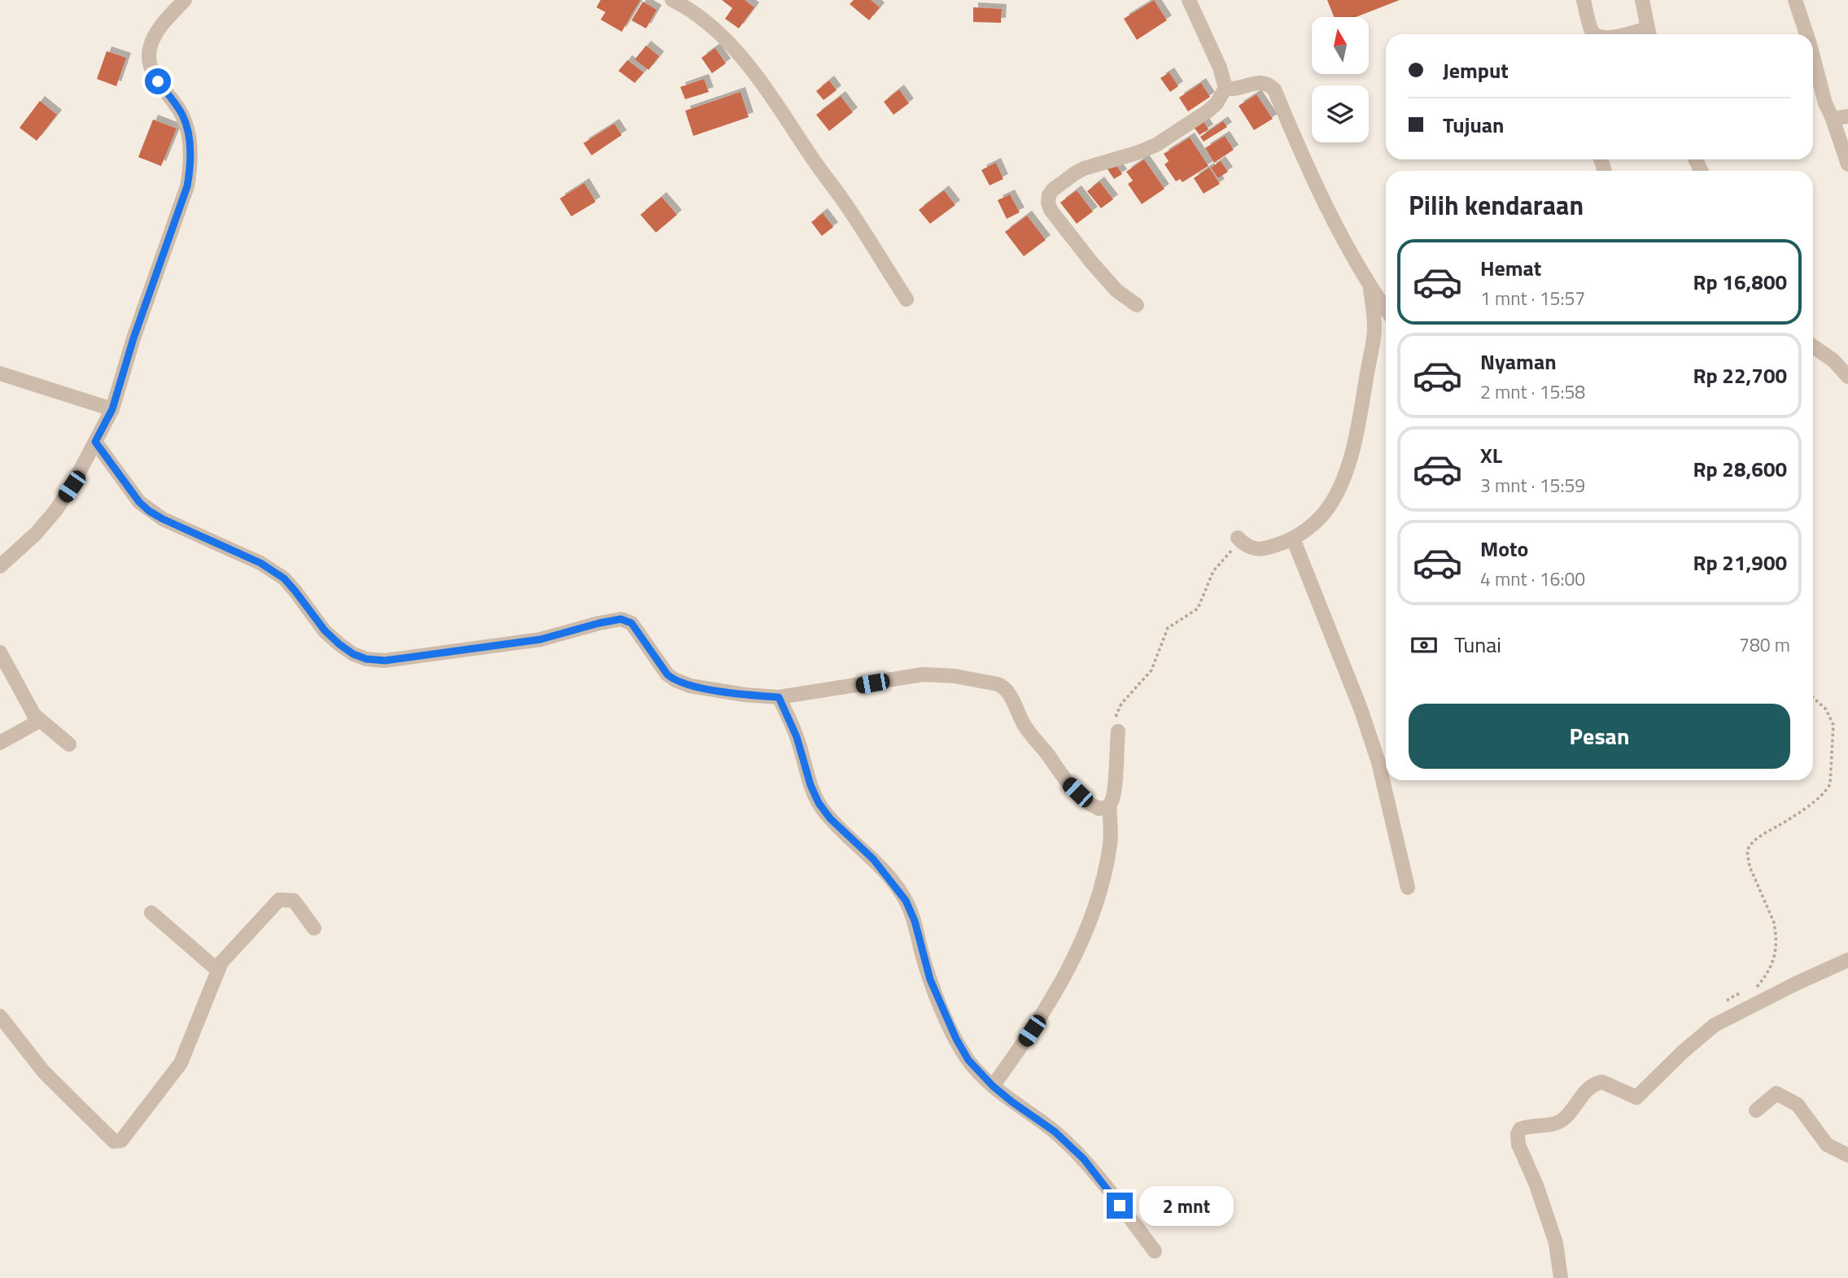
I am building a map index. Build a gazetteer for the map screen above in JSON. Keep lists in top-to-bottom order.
{
  "north": "top",
  "page": {
    "banner": ["Jemput", "Tujuan"],
    "heading": "Pilih kendaraan",
    "list": [
      {
        "name": "Hemat",
        "note": "1 mnt · 15:57",
        "value": "Rp 16,800"
      },
      {
        "name": "Nyaman",
        "note": "2 mnt · 15:58",
        "value": "Rp 22,700"
      },
      {
        "name": "XL",
        "note": "3 mnt · 15:59",
        "value": "Rp 28,600"
      },
      {
        "name": "Moto",
        "note": "4 mnt · 16:00",
        "value": "Rp 21,900"
      }
    ],
    "pay": ["Tunai", "780 m"],
    "buttons": "Pesan",
    "bubble": "2 mnt"
  }
}
